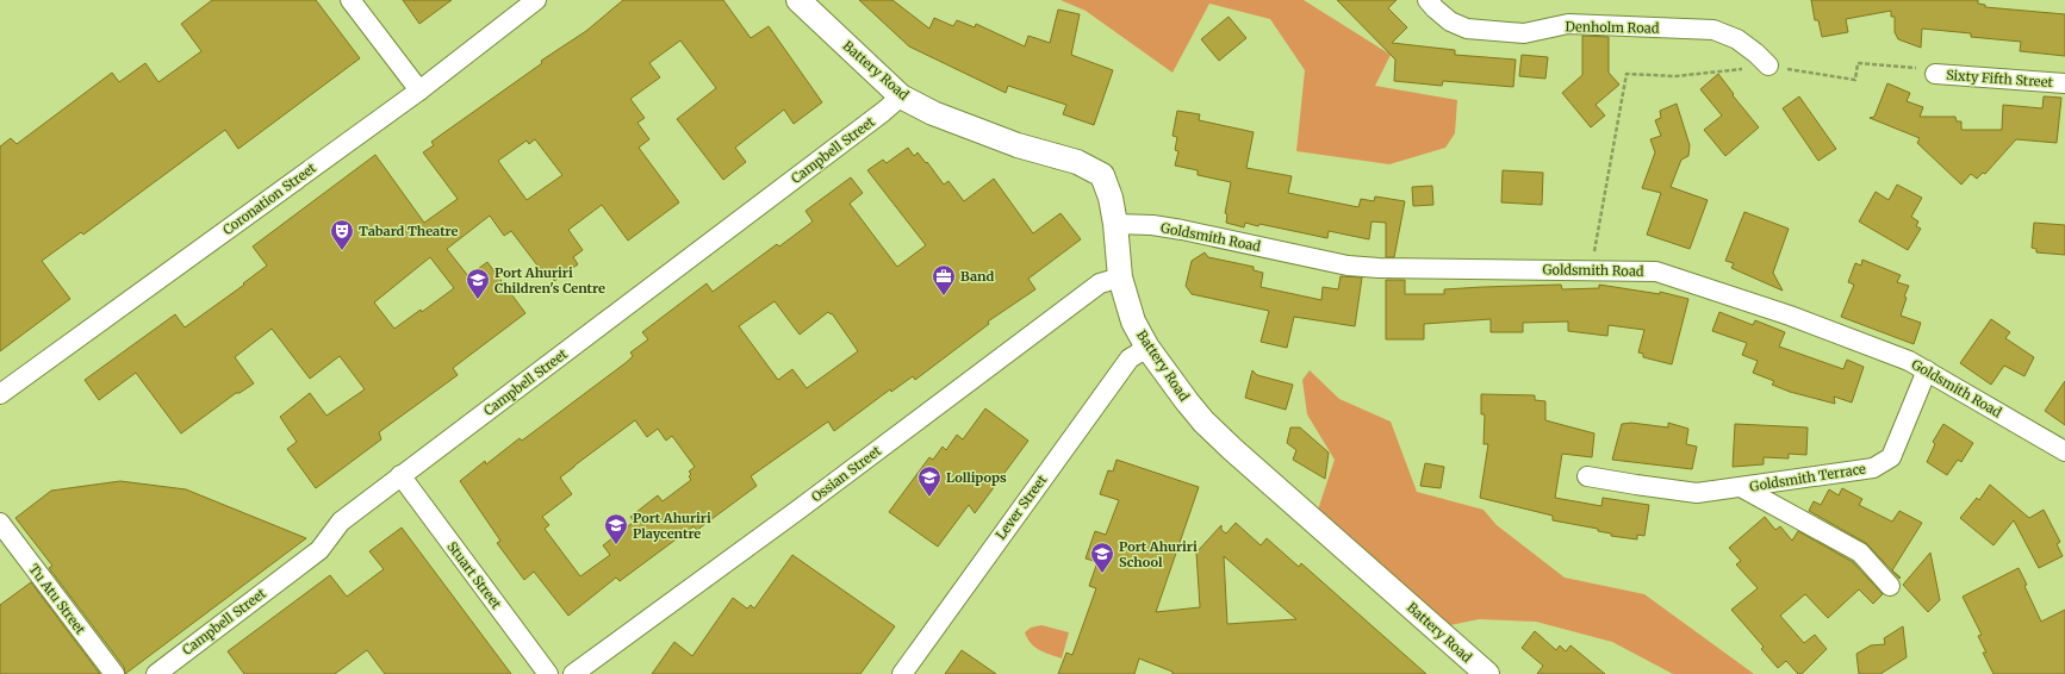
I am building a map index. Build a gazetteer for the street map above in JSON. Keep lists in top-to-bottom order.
{
  "streets": {
    "street": [
      "Denholm Road",
      "Battery Road",
      "Sixty Fifth Street",
      "Campbell Street",
      "Coronation Street",
      "Goldsmith Road",
      "Ossian Street",
      "Goldsmith Terrace",
      "Lever Street",
      "Stuart Street",
      "Tu Atu Street"
    ]
  },
  "crossings": [
    ["Battery Road", "Campbell Street"],
    ["Battery Road", "Goldsmith Road"],
    ["Battery Road", "Ossian Street"],
    ["Battery Road", "Lever Street"],
    ["Campbell Street", "Stuart Street"],
    ["Goldsmith Road", "Goldsmith Terrace"]
  ],
  "places": {
    "theatre": ["Tabard Theatre"],
    "office": ["Band"],
    "school or university": [
      "Port Ahuriri Children's Centre",
      "Lollipops",
      "Port Ahuriri Playcentre",
      "Port Ahuriri School"
    ]
  }
}
